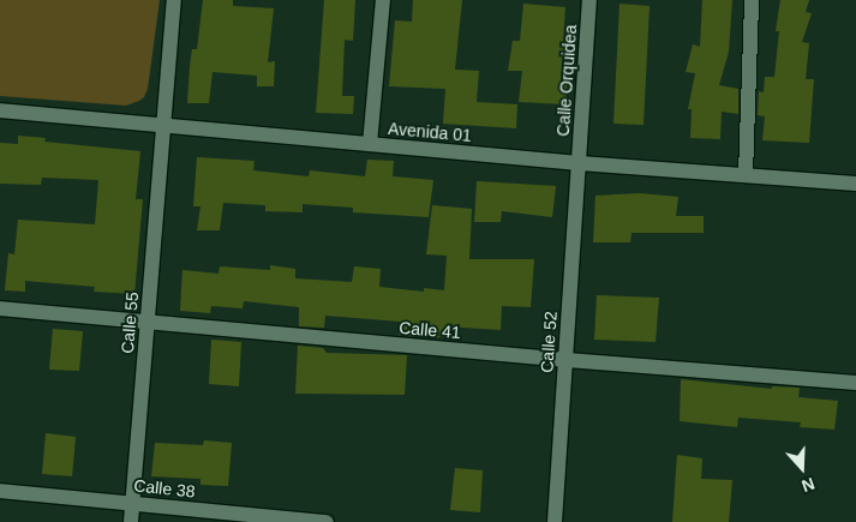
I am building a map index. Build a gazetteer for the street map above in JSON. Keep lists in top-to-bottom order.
{
  "streets": {
    "street": [
      "Calle Orquidea",
      "Avenida 01",
      "Calle 55",
      "Calle 41",
      "Calle 52",
      "Calle 38"
    ]
  },
  "crossings": [
    ["Calle Orquidea", "Avenida 01"],
    ["Calle Orquidea", "Calle 52"],
    ["Avenida 01", "Calle 55"],
    ["Avenida 01", "Calle 52"],
    ["Calle 55", "Calle 41"],
    ["Calle 55", "Calle 38"],
    ["Calle 41", "Calle 52"]
  ],
  "north": "bottom"
}
